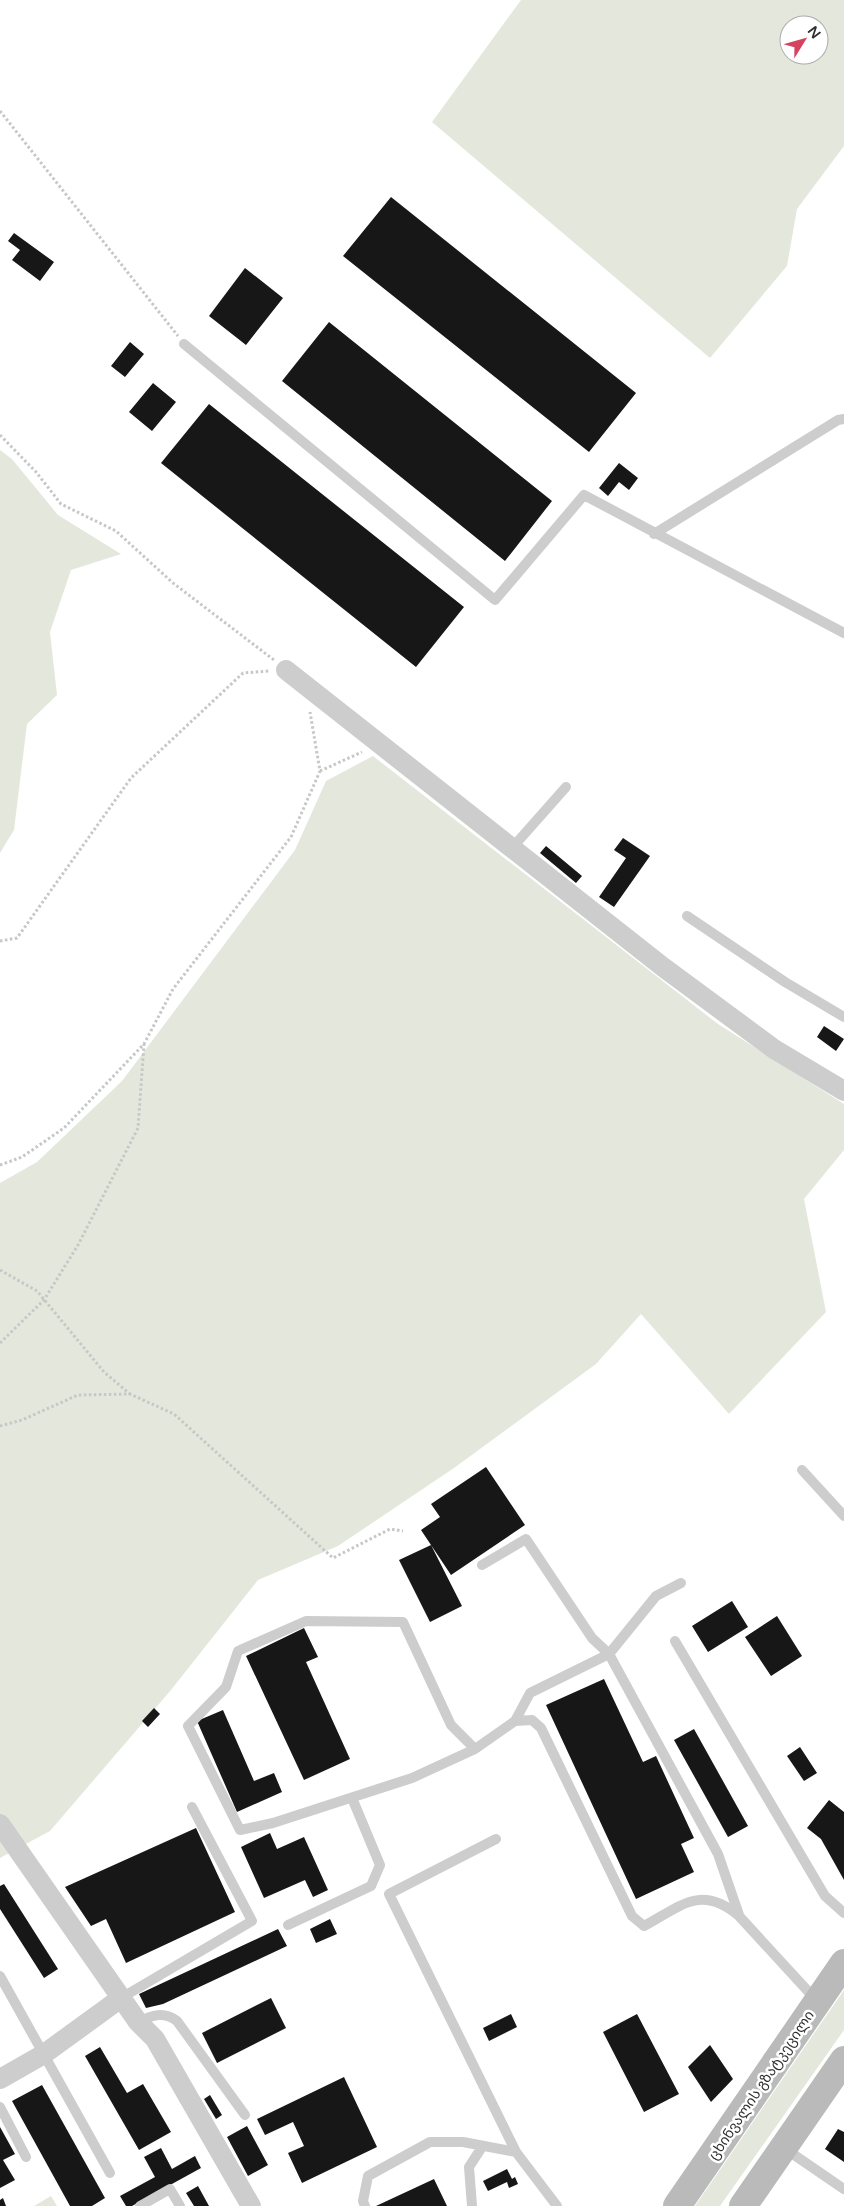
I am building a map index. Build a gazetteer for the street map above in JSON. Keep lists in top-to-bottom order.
{
  "streets": {
    "main road": ["ცხინვალის გზატკეცილი"]
  },
  "north": "top right"
}
